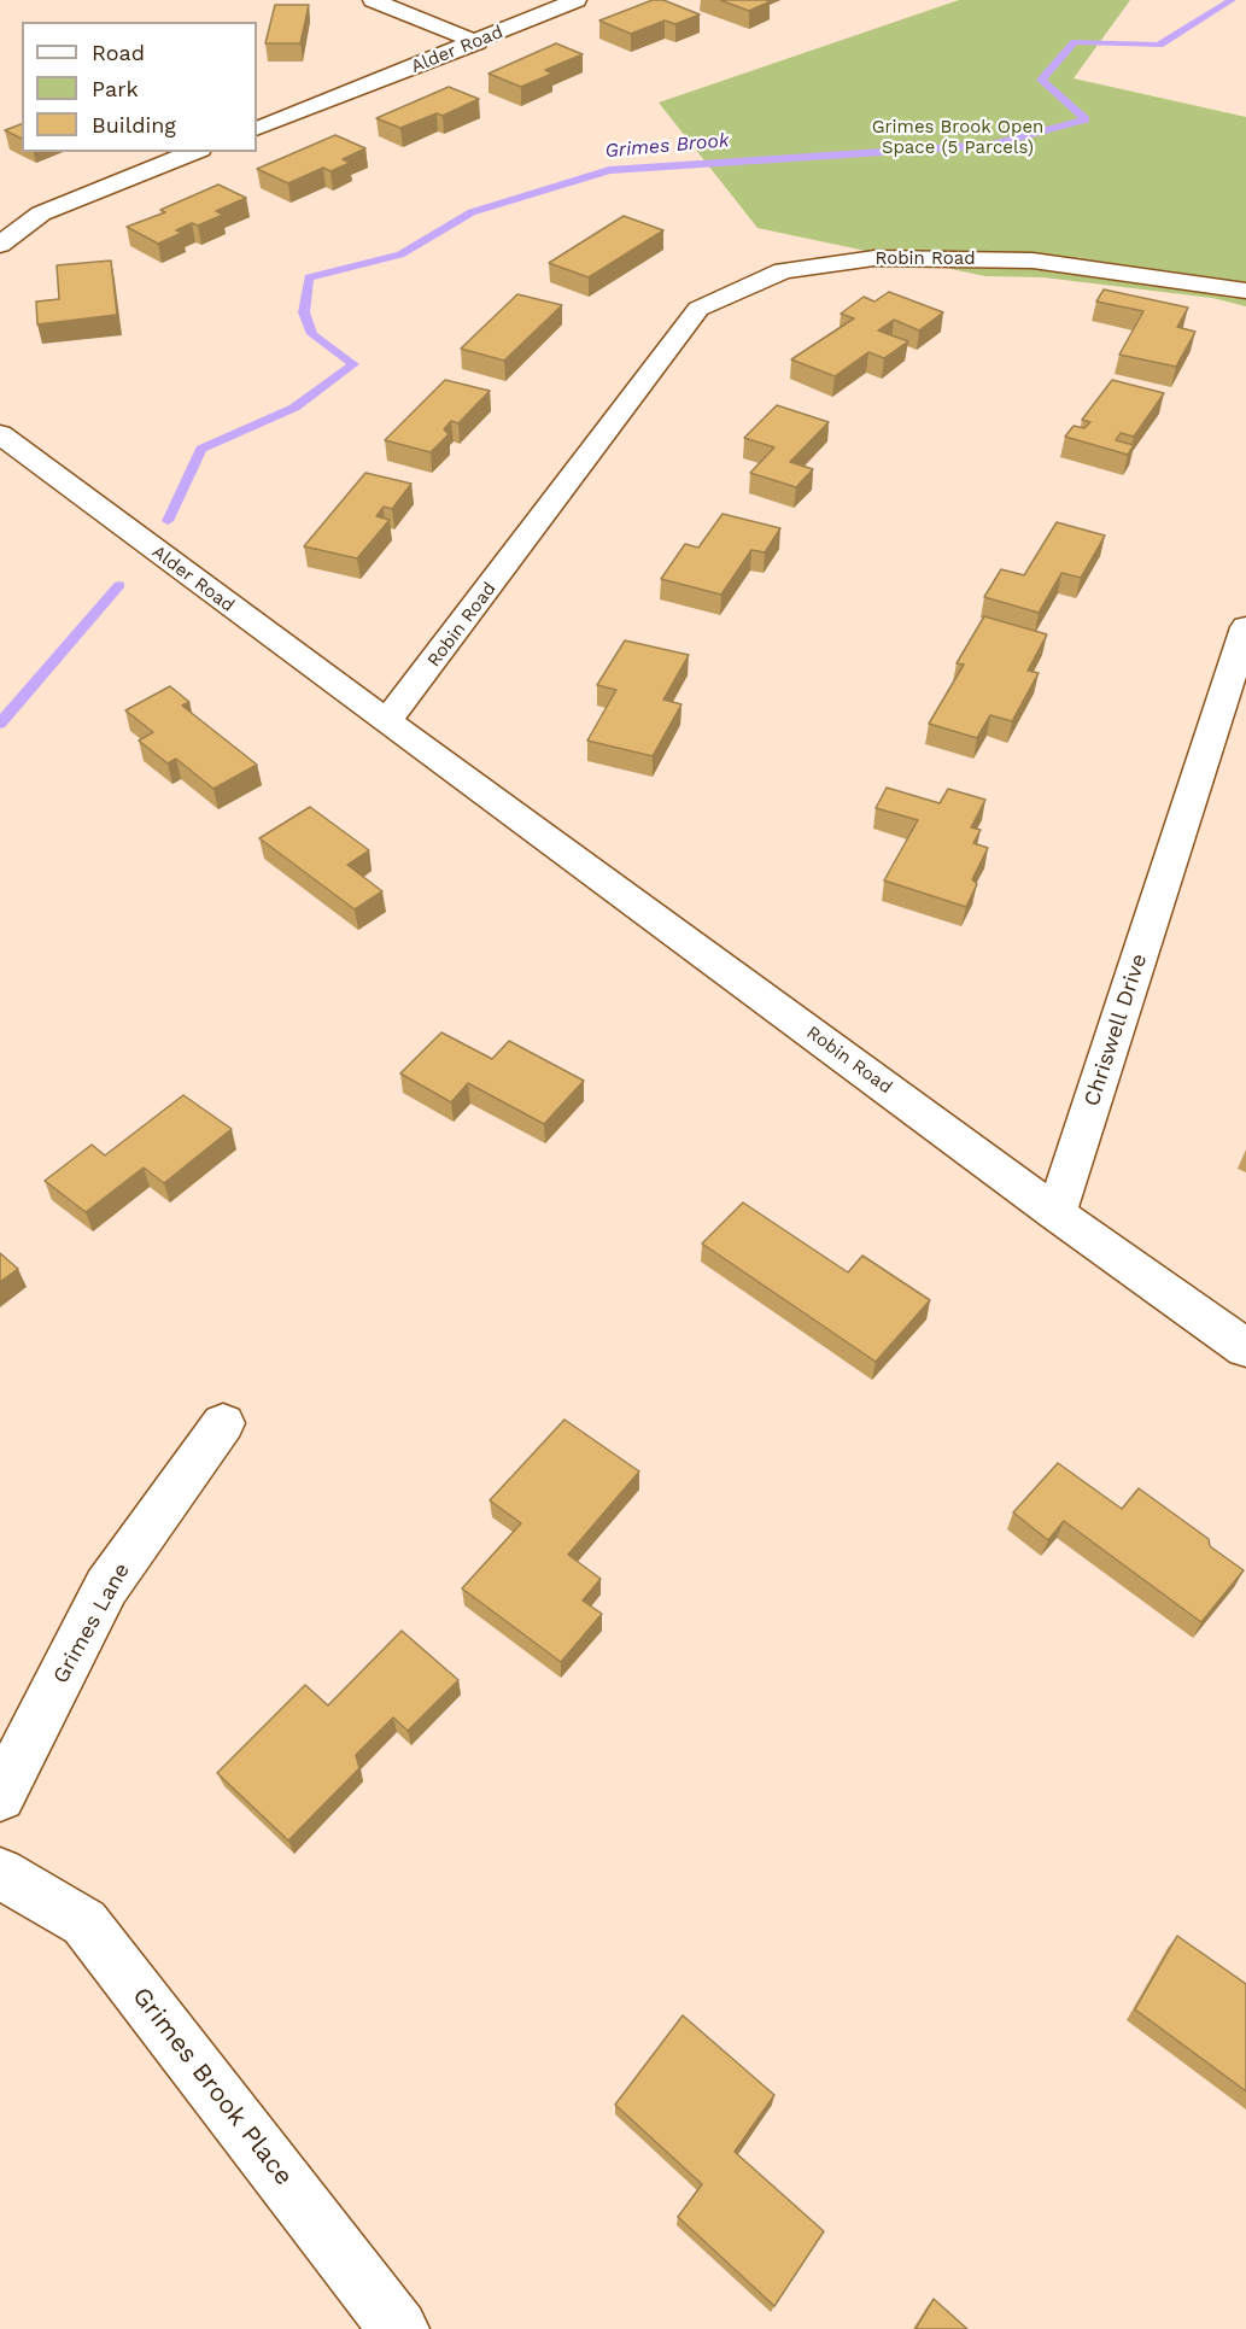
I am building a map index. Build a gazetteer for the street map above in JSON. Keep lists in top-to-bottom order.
{
  "streets": {
    "street": [
      "Alder Road",
      "Robin Road",
      "Chriswell Drive",
      "Grimes Lane",
      "Grimes Brook Place"
    ]
  },
  "crossings": [
    ["Alder Road", "Robin Road"],
    ["Robin Road", "Chriswell Drive"]
  ],
  "water": ["Grimes Brook"],
  "parks": ["Grimes Brook Open Space (5 Parcels)"],
  "legend": ["Road", "Park", "Building"]
}
